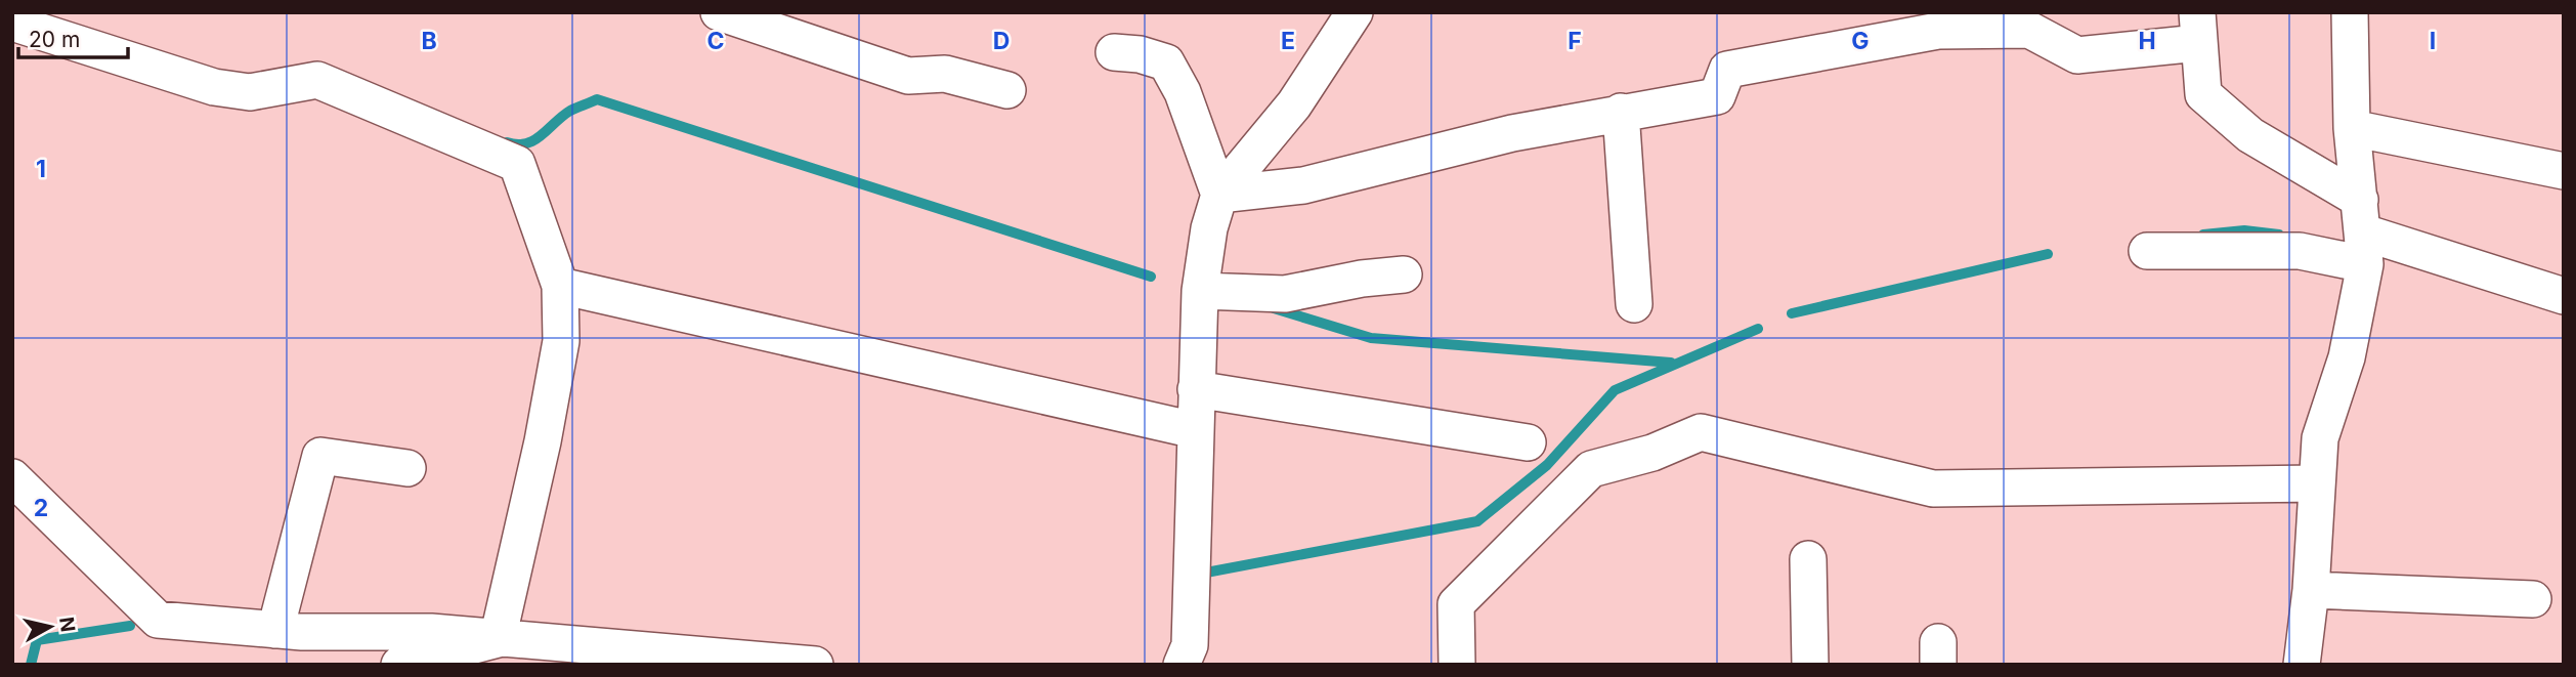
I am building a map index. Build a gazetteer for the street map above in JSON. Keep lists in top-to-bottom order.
{
  "scale_bar": "20 m",
  "north": "right",
  "grid": {
    "columns": [
      "B",
      "C",
      "D",
      "E",
      "F",
      "G",
      "H",
      "I"
    ],
    "rows": ["1", "2"]
  }
}
